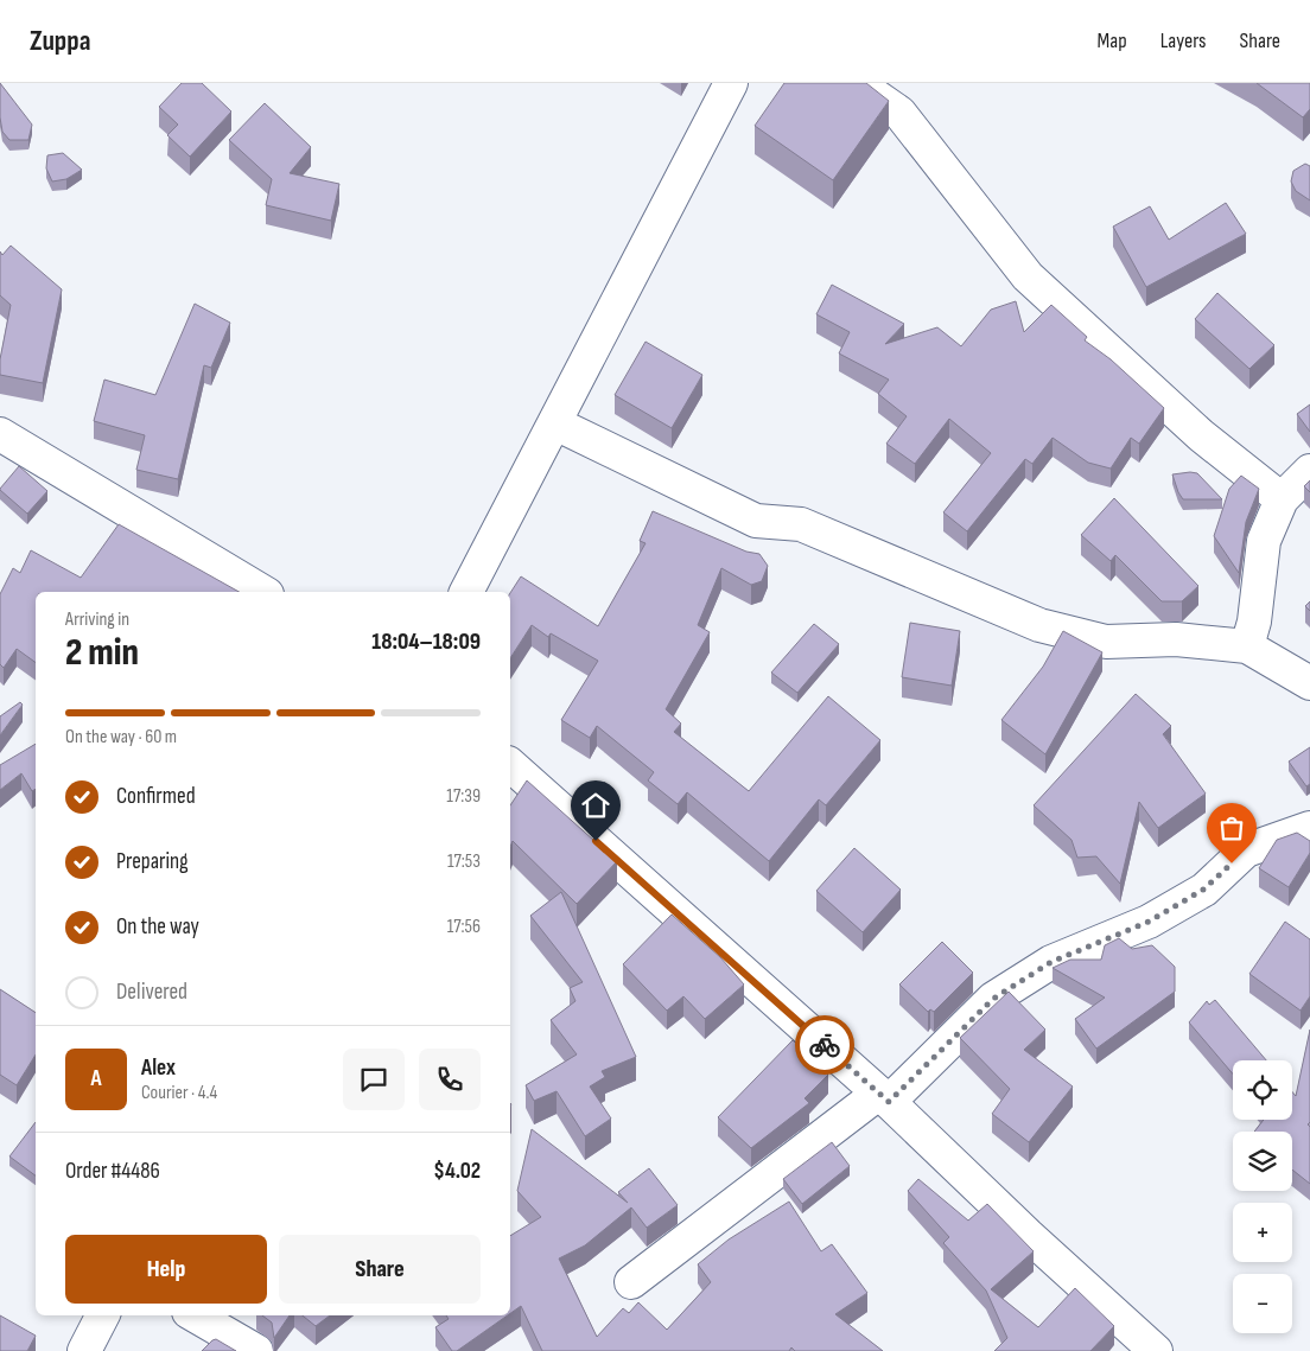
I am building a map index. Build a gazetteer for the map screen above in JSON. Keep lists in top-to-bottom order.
{
  "page": {
    "header": "Zuppa",
    "nav": ["Map", "Layers", "Share"],
    "heading": ["2 min", "Arriving in", "18:04–18:09"],
    "panel": [
      "Alex",
      "Courier · 4.4",
      "Order #4486",
      "$4.02"
    ],
    "bar": "On the way · 60 m",
    "list": [
      ["Confirmed", "17:39"],
      ["Preparing", "17:53"],
      ["On the way", "17:56"],
      "Delivered"
    ],
    "round": "A",
    "map_buttons": ["+", "−"],
    "buttons": ["Help", "Share"]
  }
}
